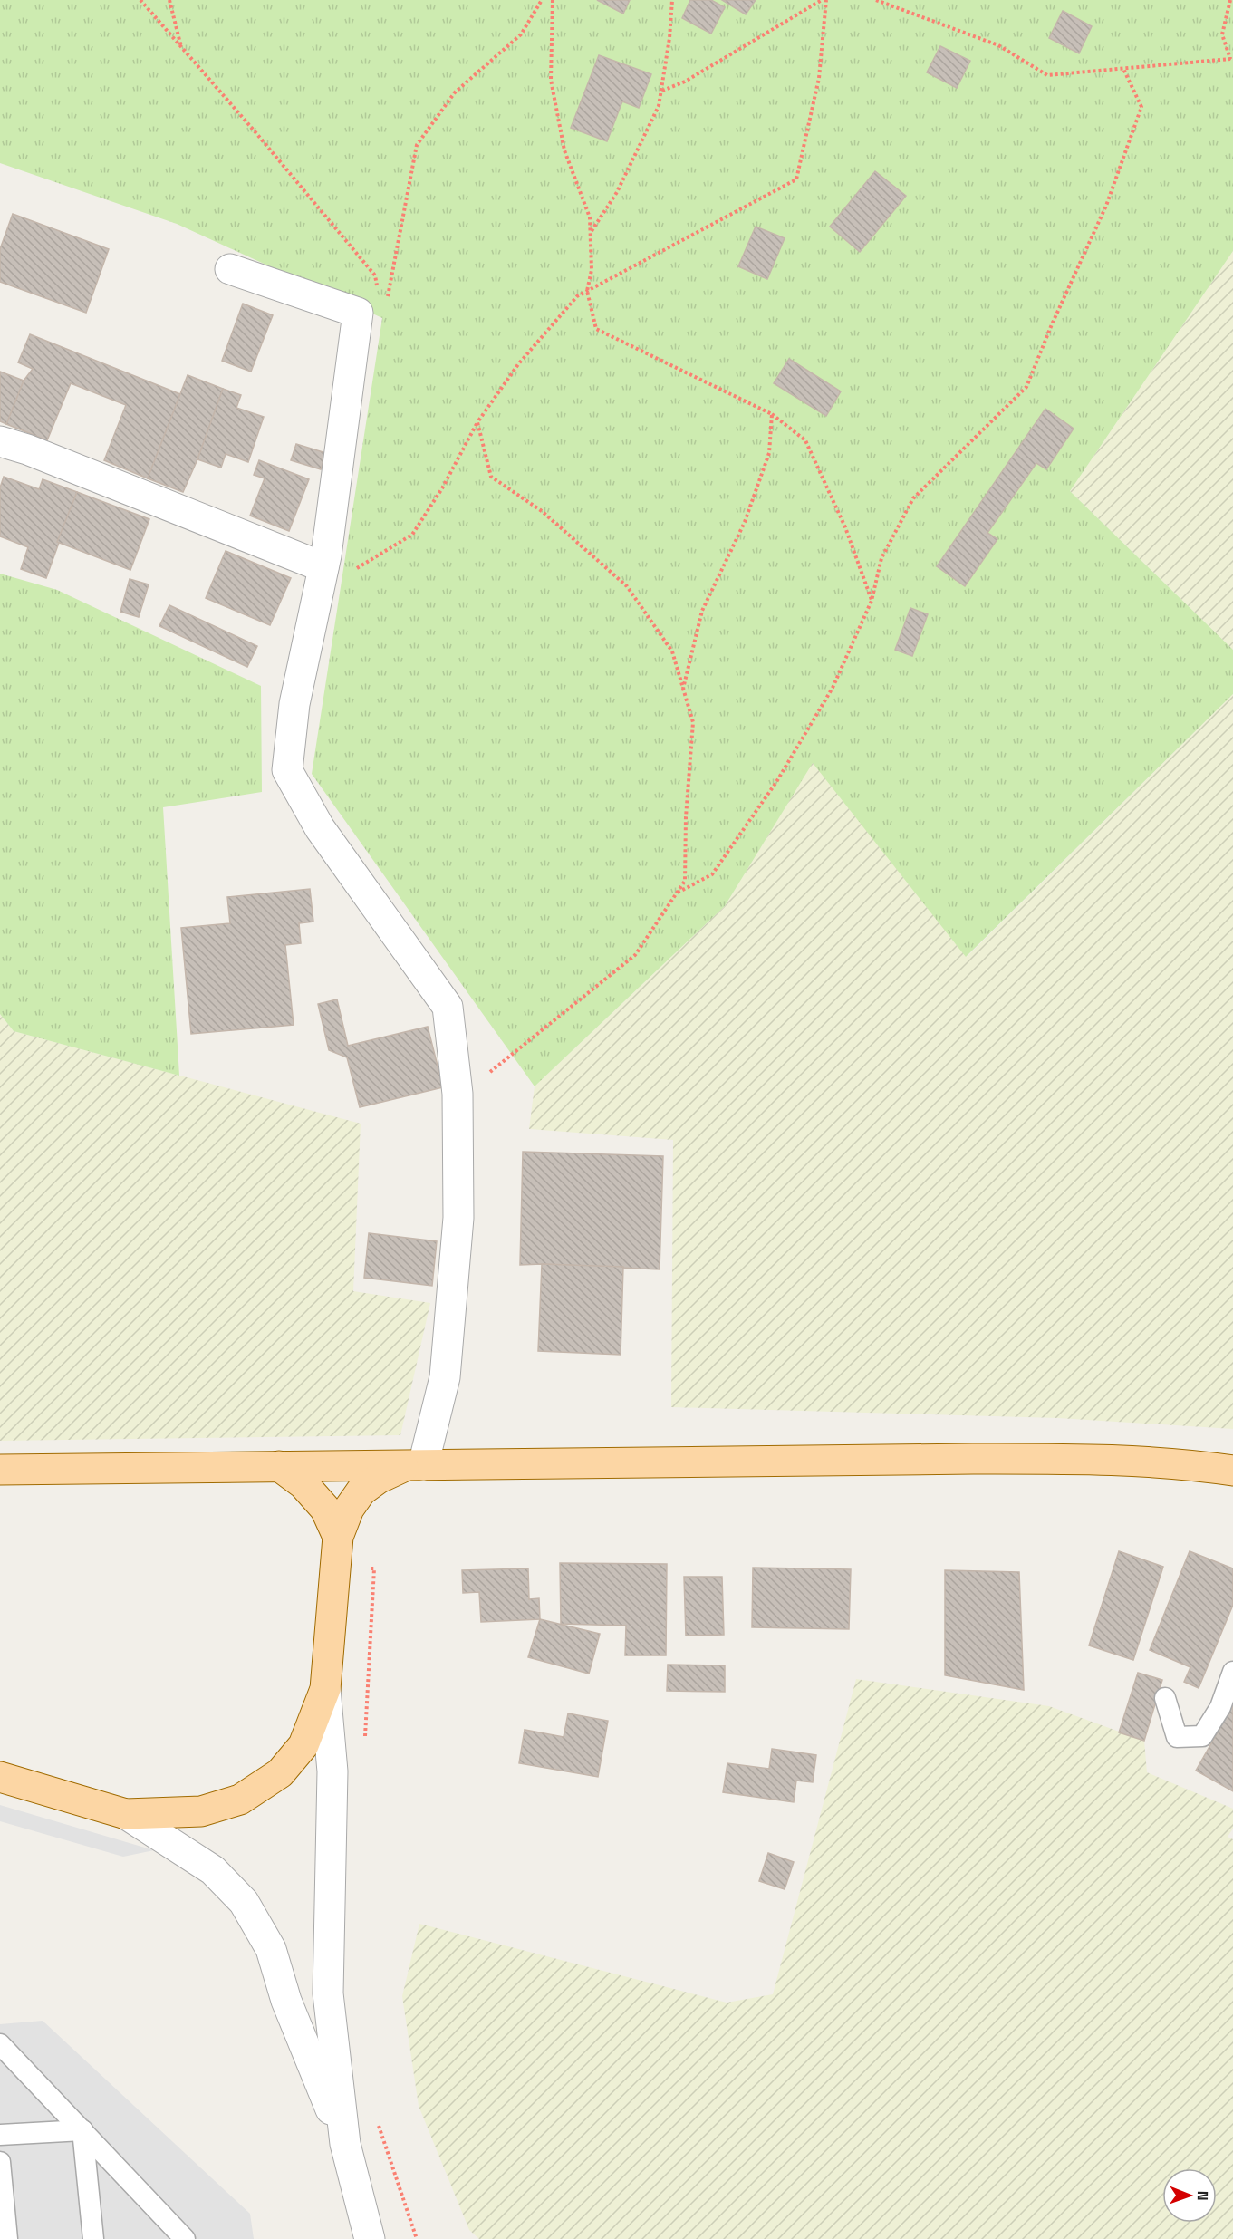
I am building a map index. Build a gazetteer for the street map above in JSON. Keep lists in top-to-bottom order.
{
  "north": "right"
}
